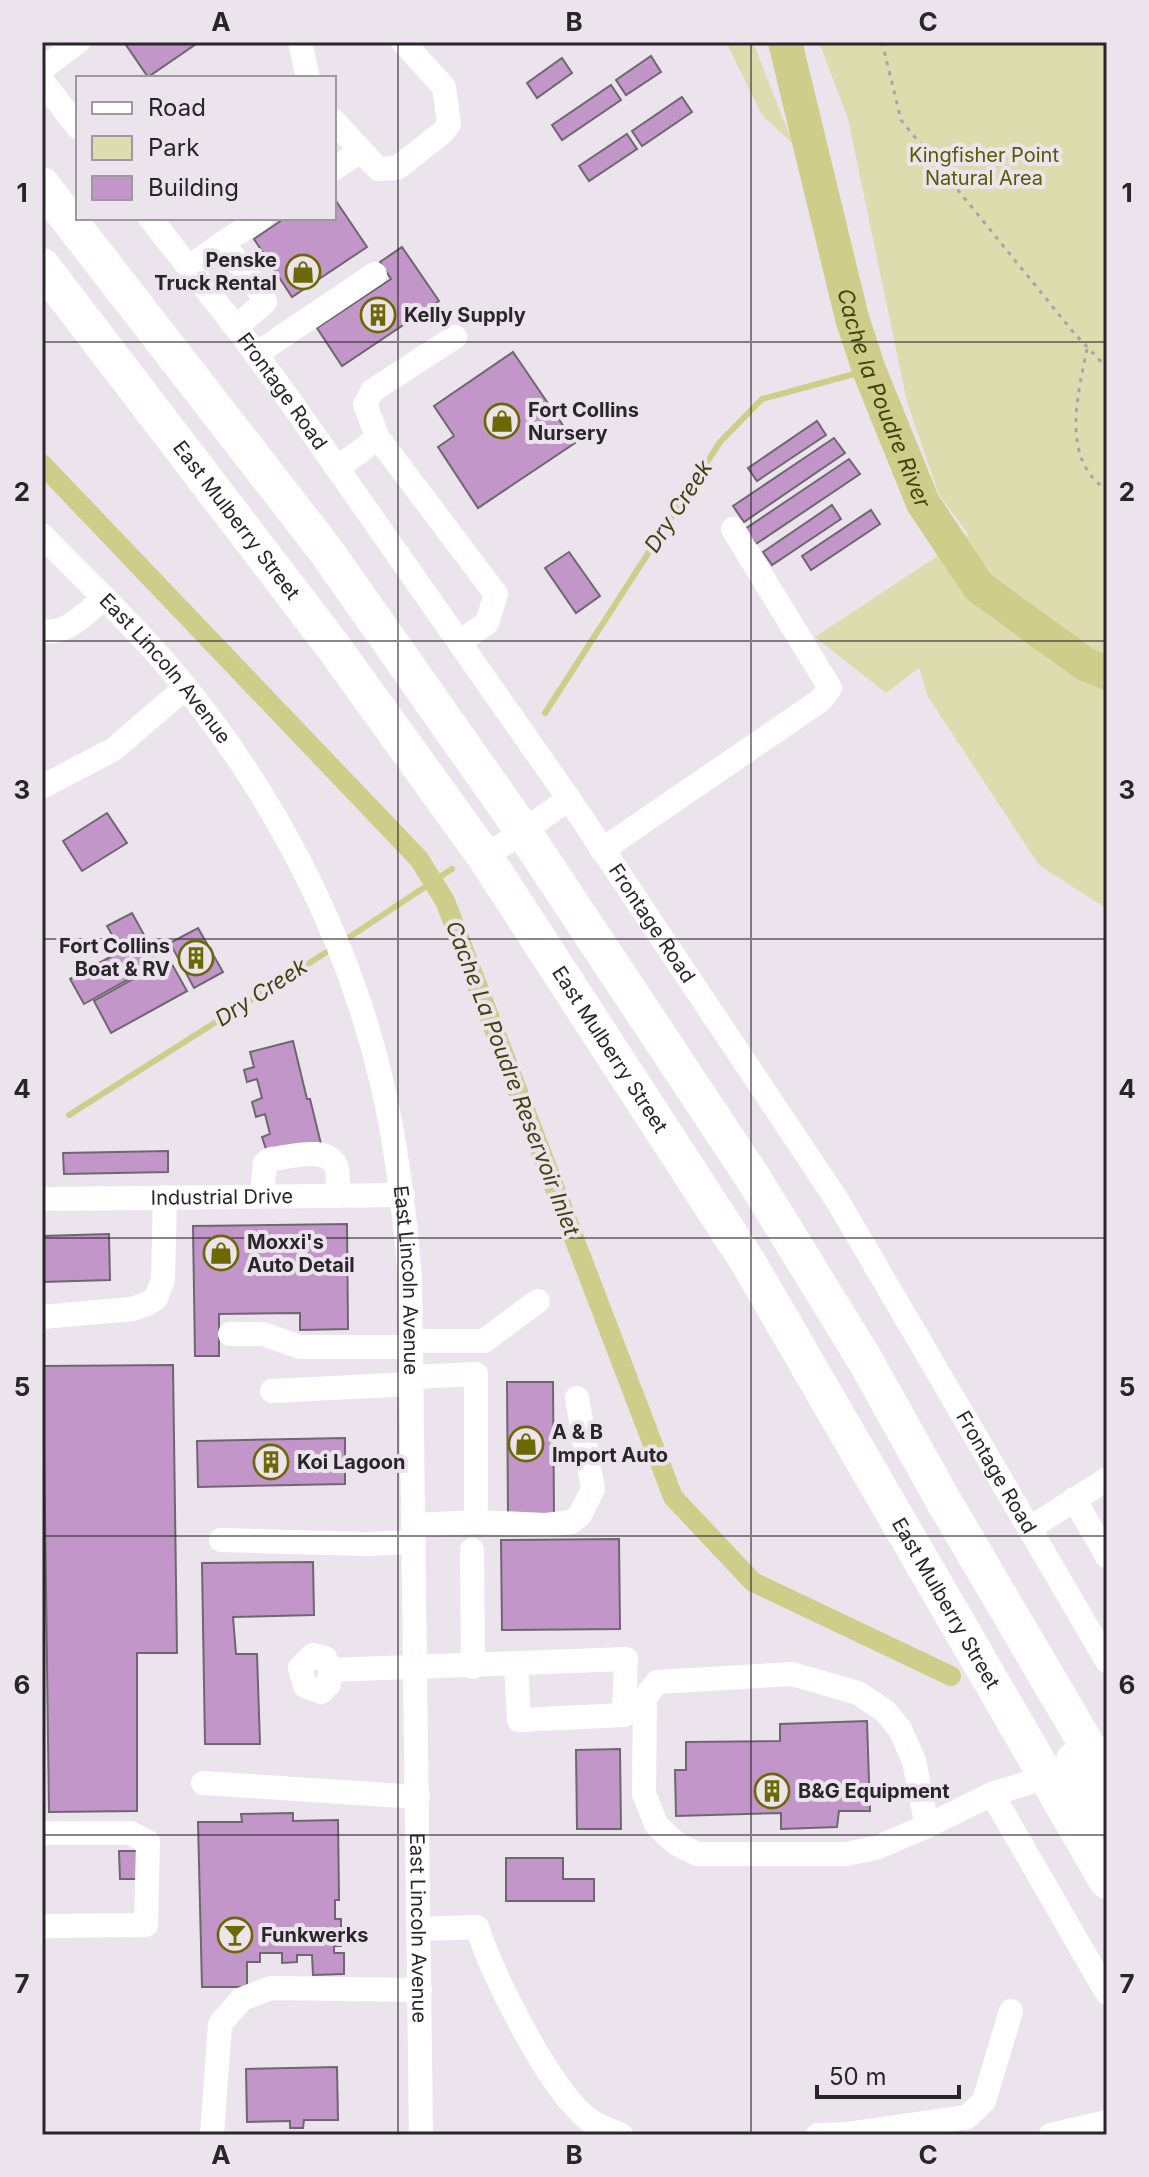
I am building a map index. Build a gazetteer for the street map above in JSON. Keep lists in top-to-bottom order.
{
  "streets": {
    "highway": ["East Mulberry Street"],
    "street": ["Frontage Road", "East Lincoln Avenue", "Industrial Drive"]
  },
  "crossings": [
    ["East Lincoln Avenue", "Industrial Drive"]
  ],
  "water": ["Cache la Poudre River", "Dry Creek", "Cache La Poudre Reservoir Inlet"],
  "parks": ["Kingfisher Point Natural Area"],
  "places": {
    "shop": [
      "Penske Truck Rental",
      "Fort Collins Nursery",
      "Moxxi's Auto Detail",
      "A & B Import Auto"
    ],
    "building": [
      "Kelly Supply",
      "Fort Collins Boat & RV",
      "Koi Lagoon",
      "B&G Equipment"
    ],
    "bar": ["Funkwerks"]
  },
  "legend": ["Road", "Park", "Building"],
  "scale_bar": "50 m",
  "grid": {
    "columns": ["A", "B", "C"],
    "rows": [
      "1",
      "2",
      "3",
      "4",
      "5",
      "6",
      "7"
    ]
  }
}
